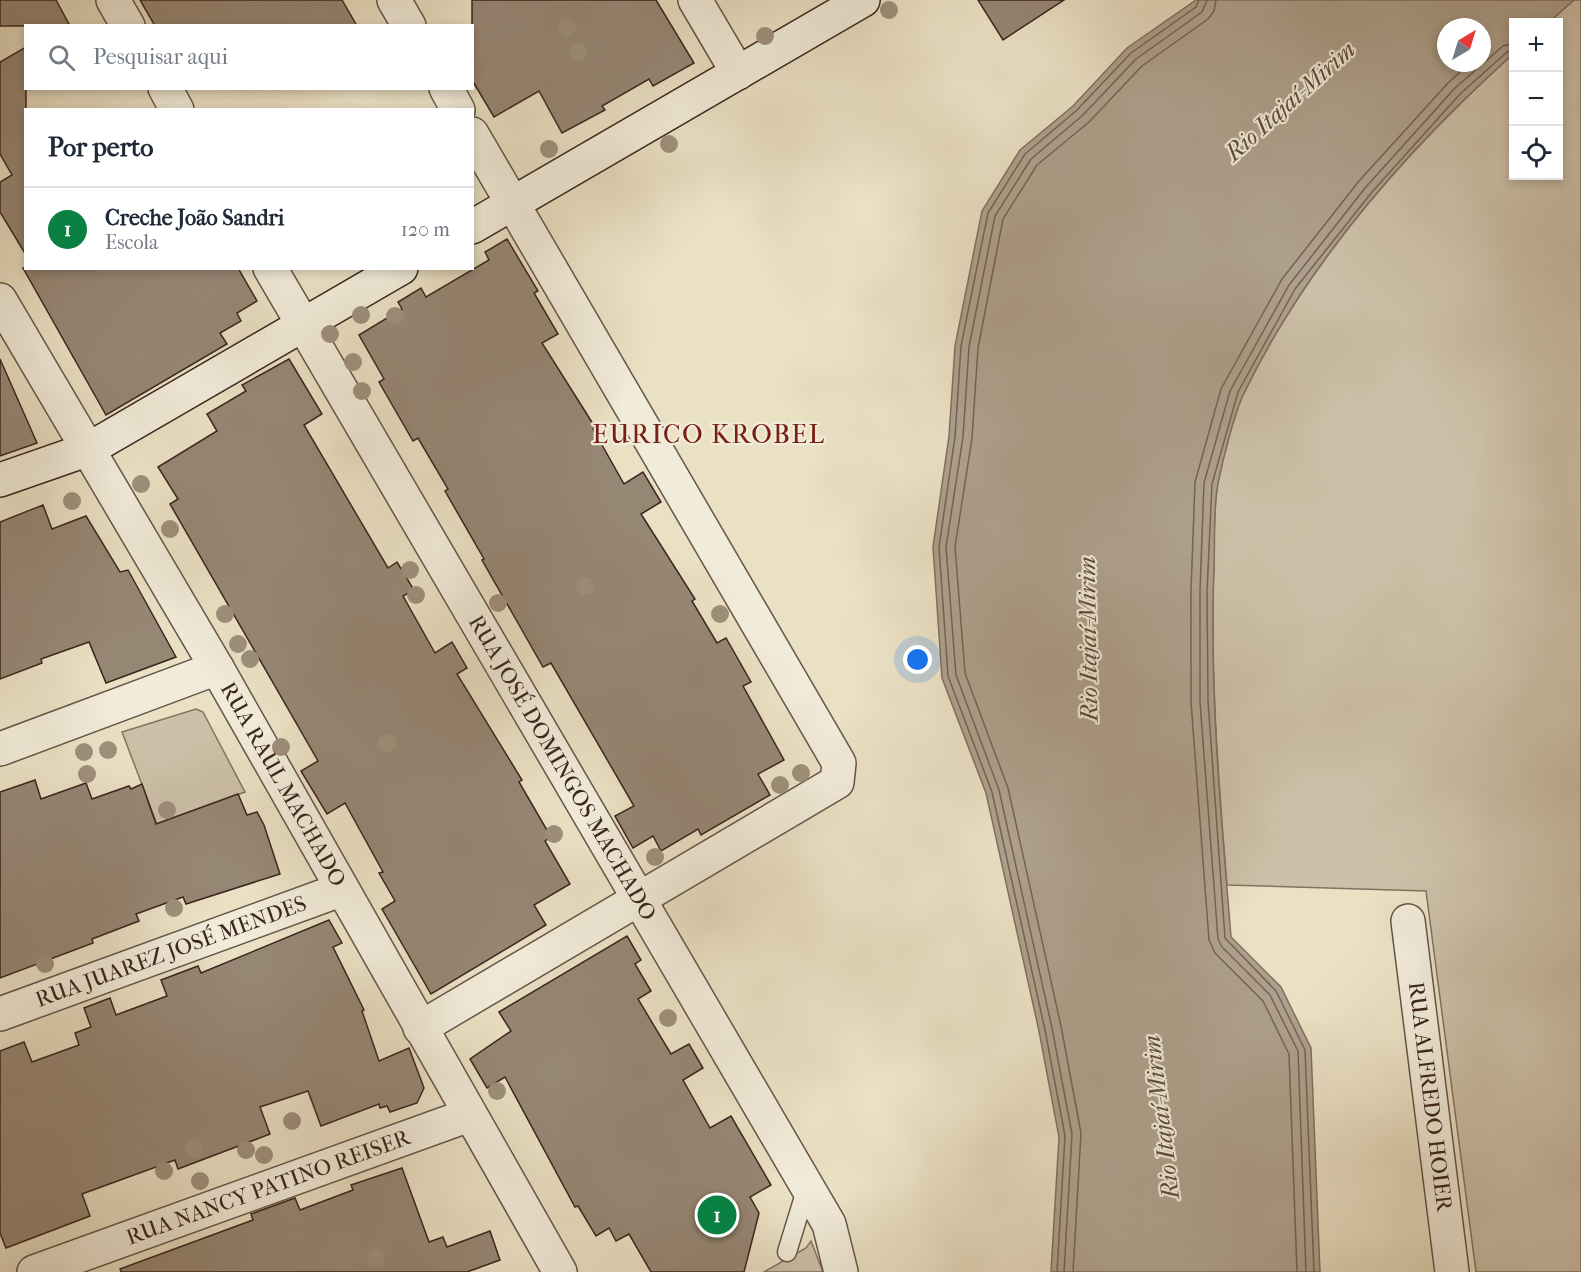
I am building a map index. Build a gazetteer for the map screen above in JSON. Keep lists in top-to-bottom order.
{
  "streets": {
    "street": [
      "RUA JOSÉ DOMINGOS MACHADO",
      "RUA RAUL MACHADO",
      "RUA JUAREZ JOSÉ MENDES",
      "RUA ALFREDO HOIER",
      "RUA NANCY PATINO REISER"
    ]
  },
  "crossings": [
    ["RUA RAUL MACHADO", "RUA JUAREZ JOSÉ MENDES"],
    ["RUA RAUL MACHADO", "RUA NANCY PATINO REISER"]
  ],
  "districts": ["EURICO KROBEL"],
  "water": ["Rio Itajaí-Mirim"],
  "north": "top right",
  "page": {
    "map_buttons": ["+", "−"],
    "search": "Pesquisar aqui",
    "heading": "Por perto",
    "list": [
      {
        "mark": "1",
        "name": "Creche João Sandri",
        "note": "Escola",
        "value": "120 m"
      }
    ],
    "pins": "1"
  }
}
